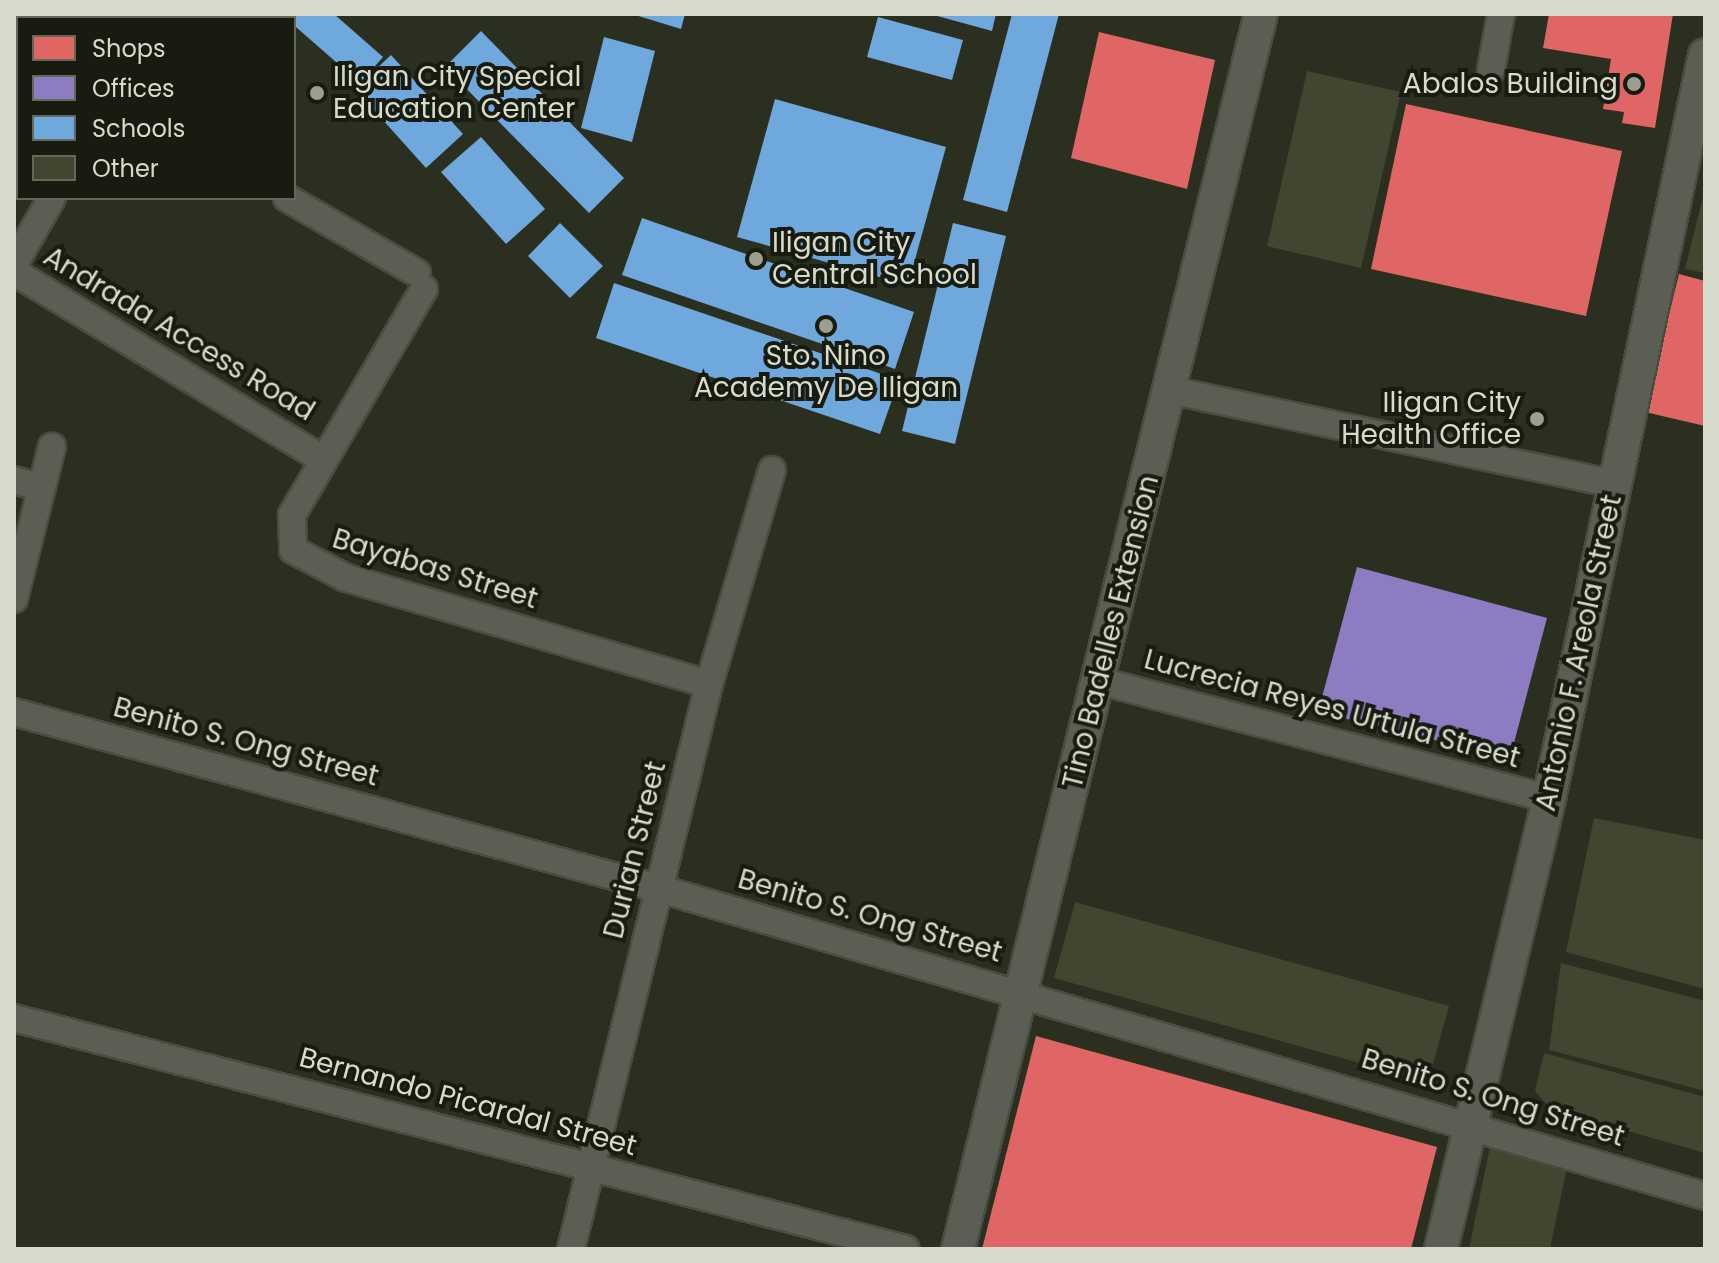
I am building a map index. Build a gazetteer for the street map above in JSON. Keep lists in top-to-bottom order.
{
  "streets": {
    "street": [
      "Andrada Access Road",
      "Bayabas Street",
      "Tino Badelles Extension",
      "Antonio F. Areola Street",
      "Lucrecia Reyes Urtula Street",
      "Benito S. Ong Street",
      "Durian Street",
      "Bernando Picardal Street"
    ]
  },
  "crossings": [
    ["Bayabas Street", "Durian Street"],
    ["Tino Badelles Extension", "Lucrecia Reyes Urtula Street"],
    ["Tino Badelles Extension", "Benito S. Ong Street"],
    ["Antonio F. Areola Street", "Lucrecia Reyes Urtula Street"],
    ["Antonio F. Areola Street", "Benito S. Ong Street"],
    ["Benito S. Ong Street", "Durian Street"],
    ["Durian Street", "Bernando Picardal Street"]
  ],
  "places": [
    "Abalos Building",
    "Iligan City Special Education Center",
    "Iligan City Central School",
    "Sto. Nino Academy De Iligan",
    "Iligan City Health Office"
  ],
  "legend": [
    "Shops",
    "Offices",
    "Schools",
    "Other"
  ]
}
